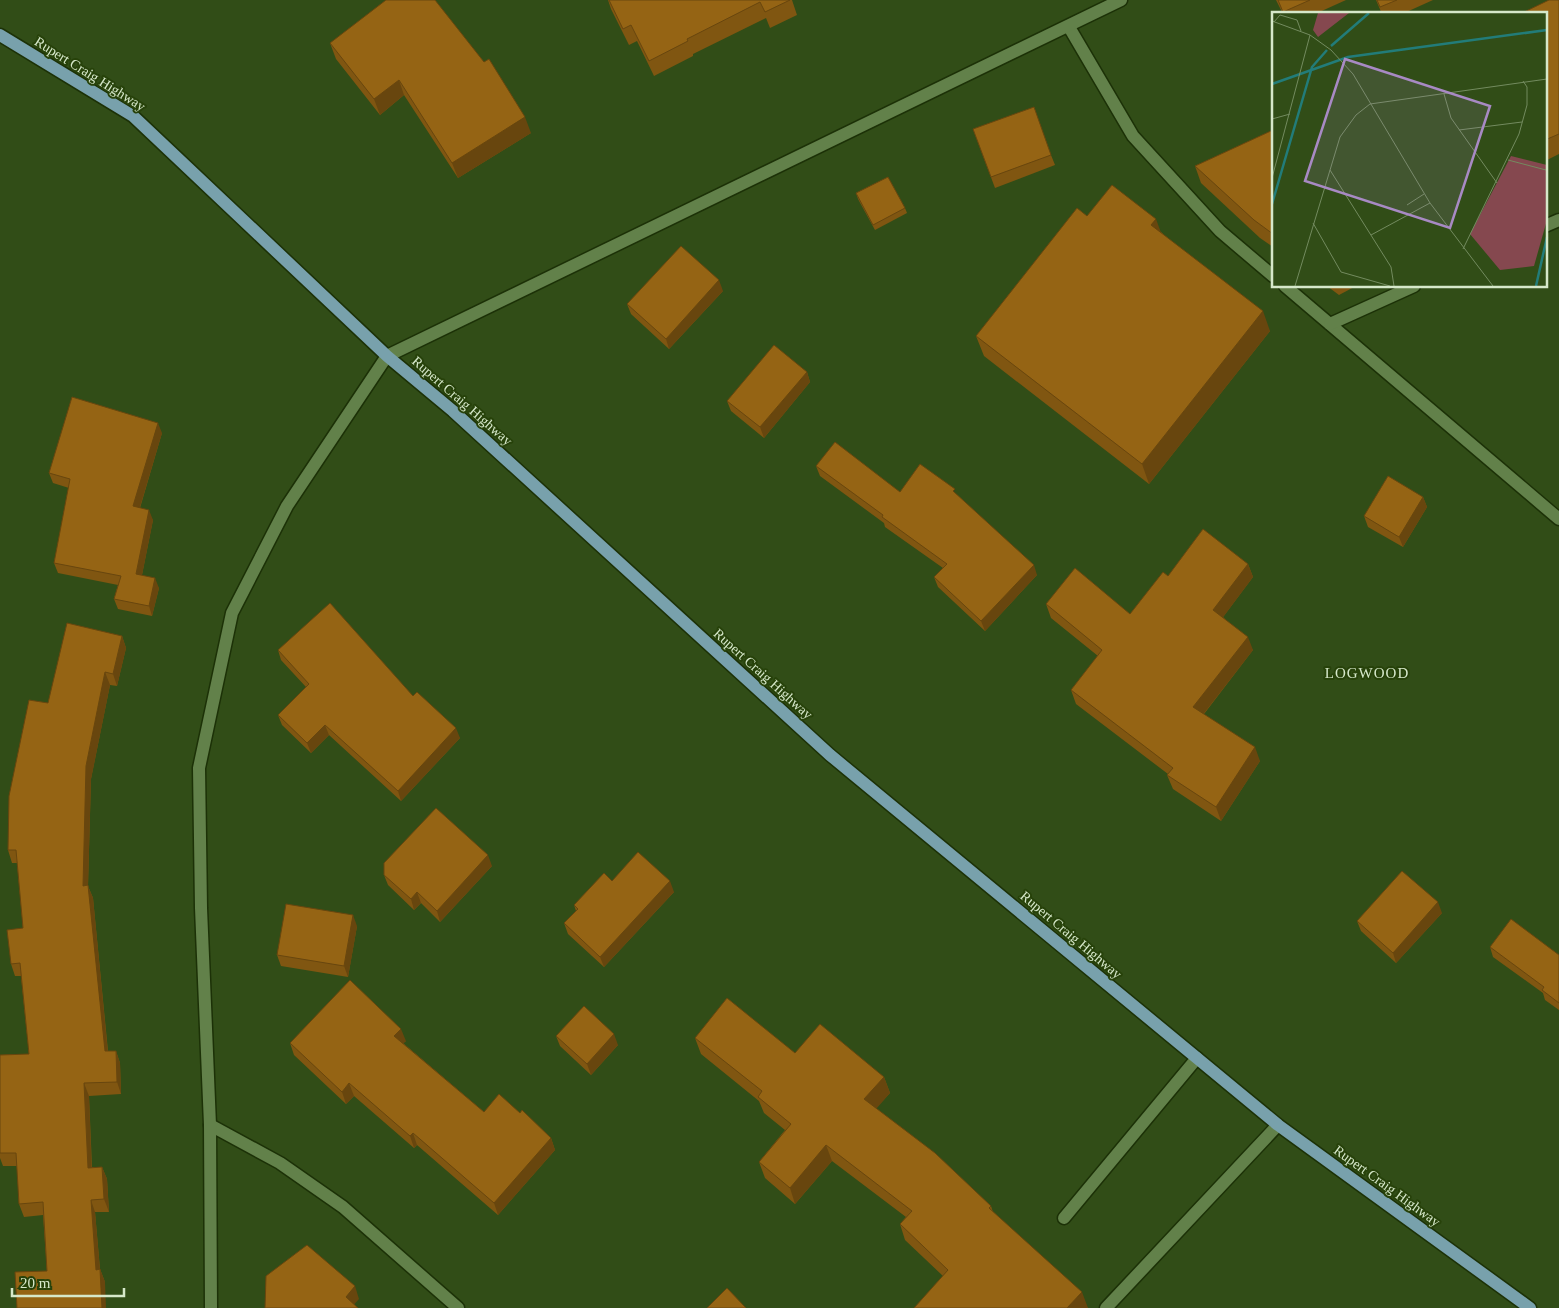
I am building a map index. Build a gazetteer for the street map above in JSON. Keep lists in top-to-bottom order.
{
  "streets": {
    "main road": ["Rupert Craig Highway"]
  },
  "districts": ["LOGWOOD"],
  "scale_bar": "20 m"
}
